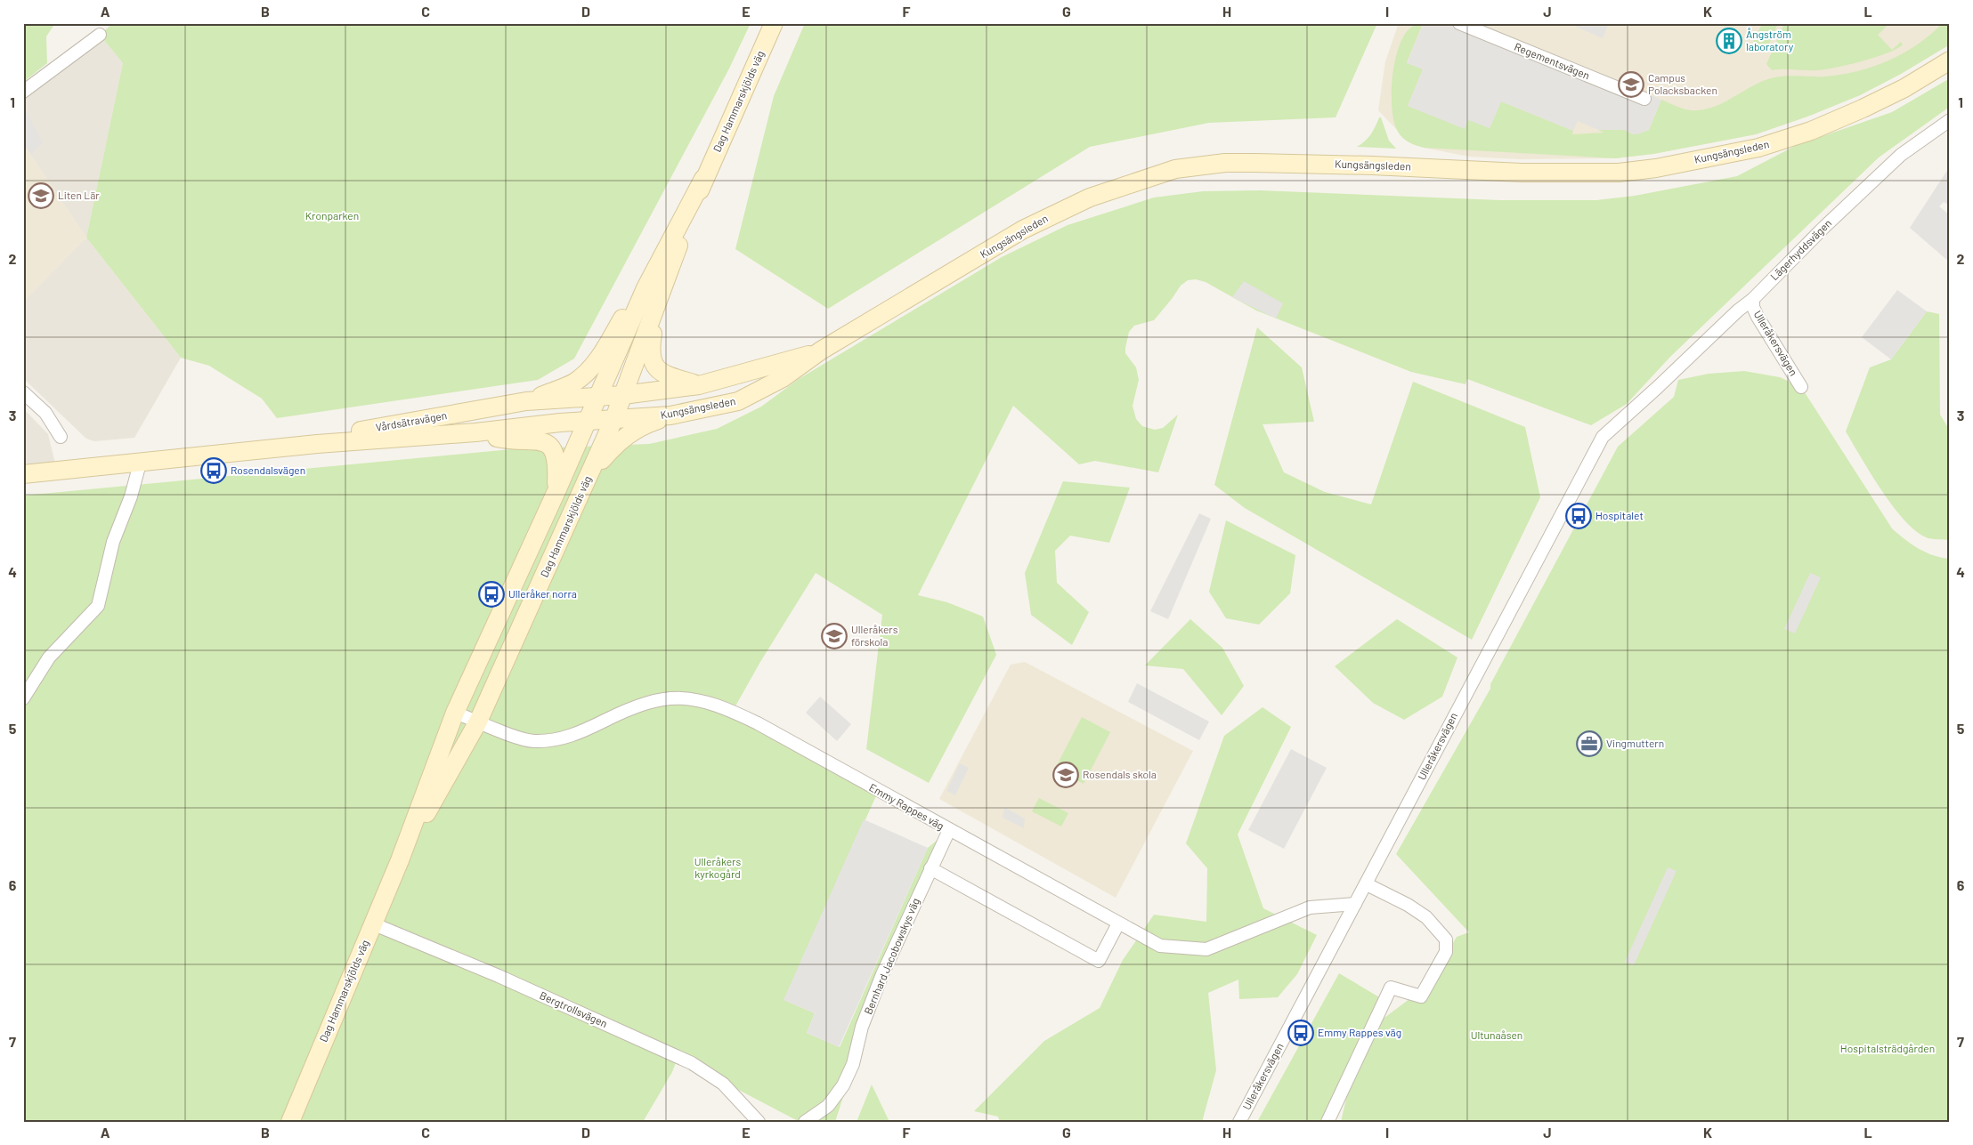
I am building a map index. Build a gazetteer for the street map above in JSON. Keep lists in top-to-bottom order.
{
  "streets": {
    "main road": ["Dag Hammarskjölds väg", "Kungsängsleden", "Vårdsätravägen"],
    "street": [
      "Regementsvägen",
      "Lägerhyddsvägen",
      "Ulleråkersvägen",
      "Emmy Rappes väg",
      "Bernhard Jacobowskys väg",
      "Bergtrollsvägen"
    ]
  },
  "crossings": [
    ["Dag Hammarskjölds väg", "Kungsängsleden"],
    ["Dag Hammarskjölds väg", "Vårdsätravägen"],
    ["Dag Hammarskjölds väg", "Emmy Rappes väg"],
    ["Dag Hammarskjölds väg", "Bergtrollsvägen"],
    ["Kungsängsleden", "Vårdsätravägen"],
    ["Lägerhyddsvägen", "Ulleråkersvägen"],
    ["Ulleråkersvägen", "Emmy Rappes väg"],
    ["Emmy Rappes väg", "Bernhard Jacobowskys väg"]
  ],
  "parks": [
    "Kronparken",
    "Ulleråkers kyrkogård",
    "Ultunaåsen",
    "Hospitalsträdgården"
  ],
  "places": {
    "building": ["Ångström laboratory"],
    "school or university": [
      "Campus Polacksbacken",
      "Liten Lär",
      "Ulleråkers förskola",
      "Rosendals skola"
    ],
    "bus stop": [
      "Rosendalsvägen",
      "Hospitalet",
      "Ulleråker norra",
      "Emmy Rappes väg"
    ],
    "office": ["Vingmuttern"]
  },
  "grid": {
    "columns": [
      "A",
      "B",
      "C",
      "D",
      "E",
      "F",
      "G",
      "H",
      "I",
      "J",
      "K",
      "L"
    ],
    "rows": [
      "1",
      "2",
      "3",
      "4",
      "5",
      "6",
      "7"
    ]
  }
}
